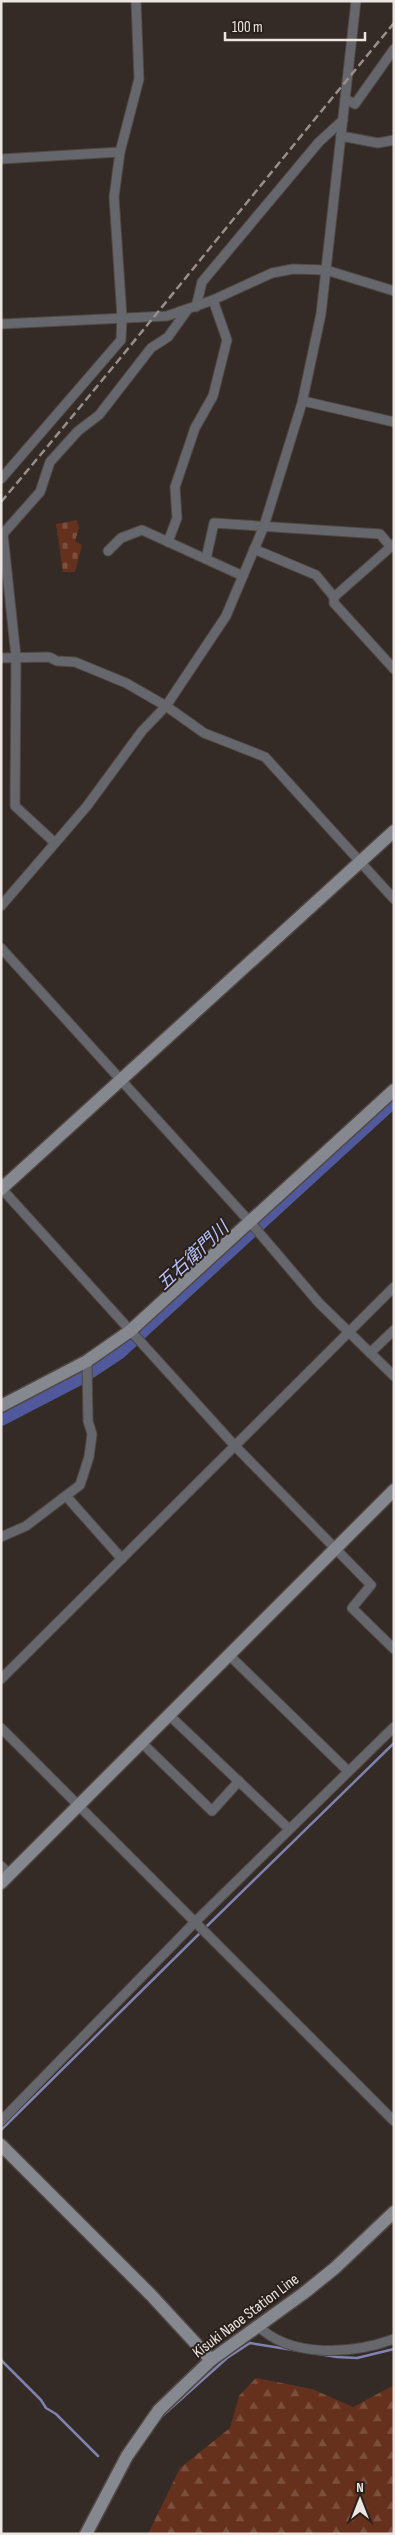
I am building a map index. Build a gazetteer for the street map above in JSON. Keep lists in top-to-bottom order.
{
  "streets": {
    "street": ["Kisuki Naoe Station Line"]
  },
  "water": ["五右衛門川"],
  "scale_bar": "100 m",
  "north": "top"
}
